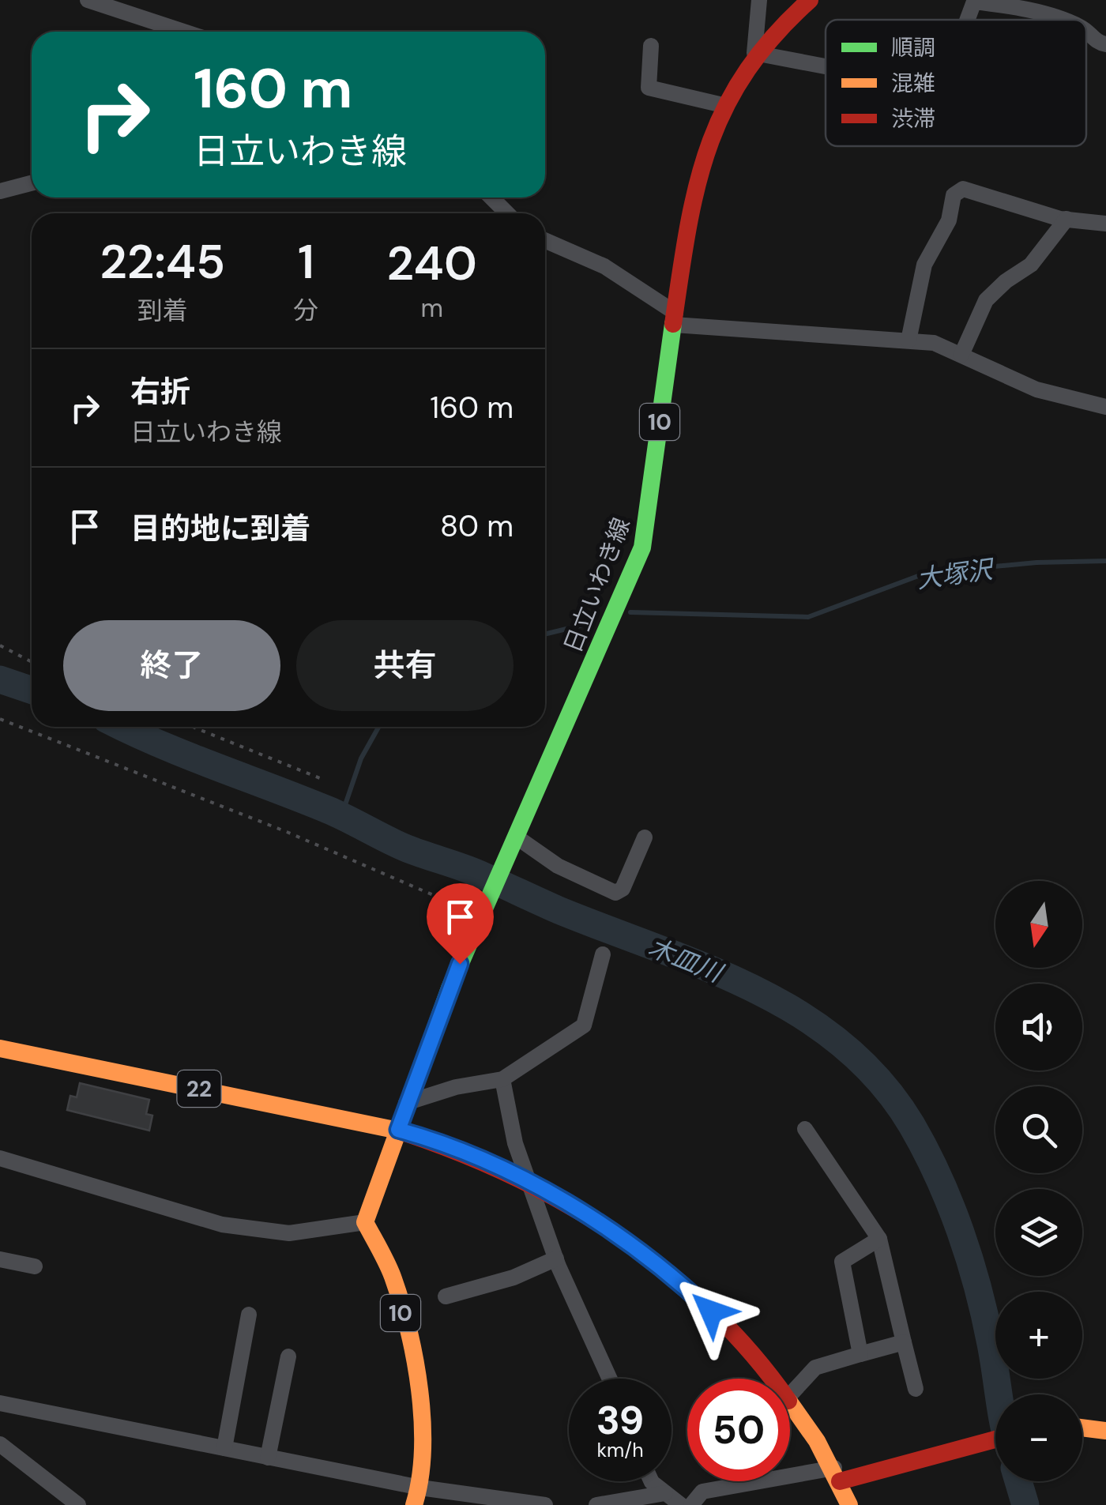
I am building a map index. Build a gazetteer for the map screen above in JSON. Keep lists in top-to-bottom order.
{
  "streets": {
    "main road": ["10", "日立いわき線", "22"]
  },
  "crossings": [
    ["10", "日立いわき線"],
    ["日立いわき線", "22"]
  ],
  "water": ["大塚沢", "木皿川"],
  "legend": ["順調", "混雑", "渋滞"],
  "north": "bottom",
  "page": {
    "turn": ["160 m", "日立いわき線"],
    "eta": [
      "22:45",
      "到着",
      "1",
      "分",
      "240",
      "m"
    ],
    "list": [
      {
        "name": "右折",
        "note": "日立いわき線",
        "value": "160 m"
      },
      {
        "name": "目的地に到着",
        "value": "80 m"
      }
    ],
    "buttons": ["終了", "共有"],
    "map_buttons": ["+", "−"],
    "speed": "39 km/h",
    "limit": "50"
  }
}
